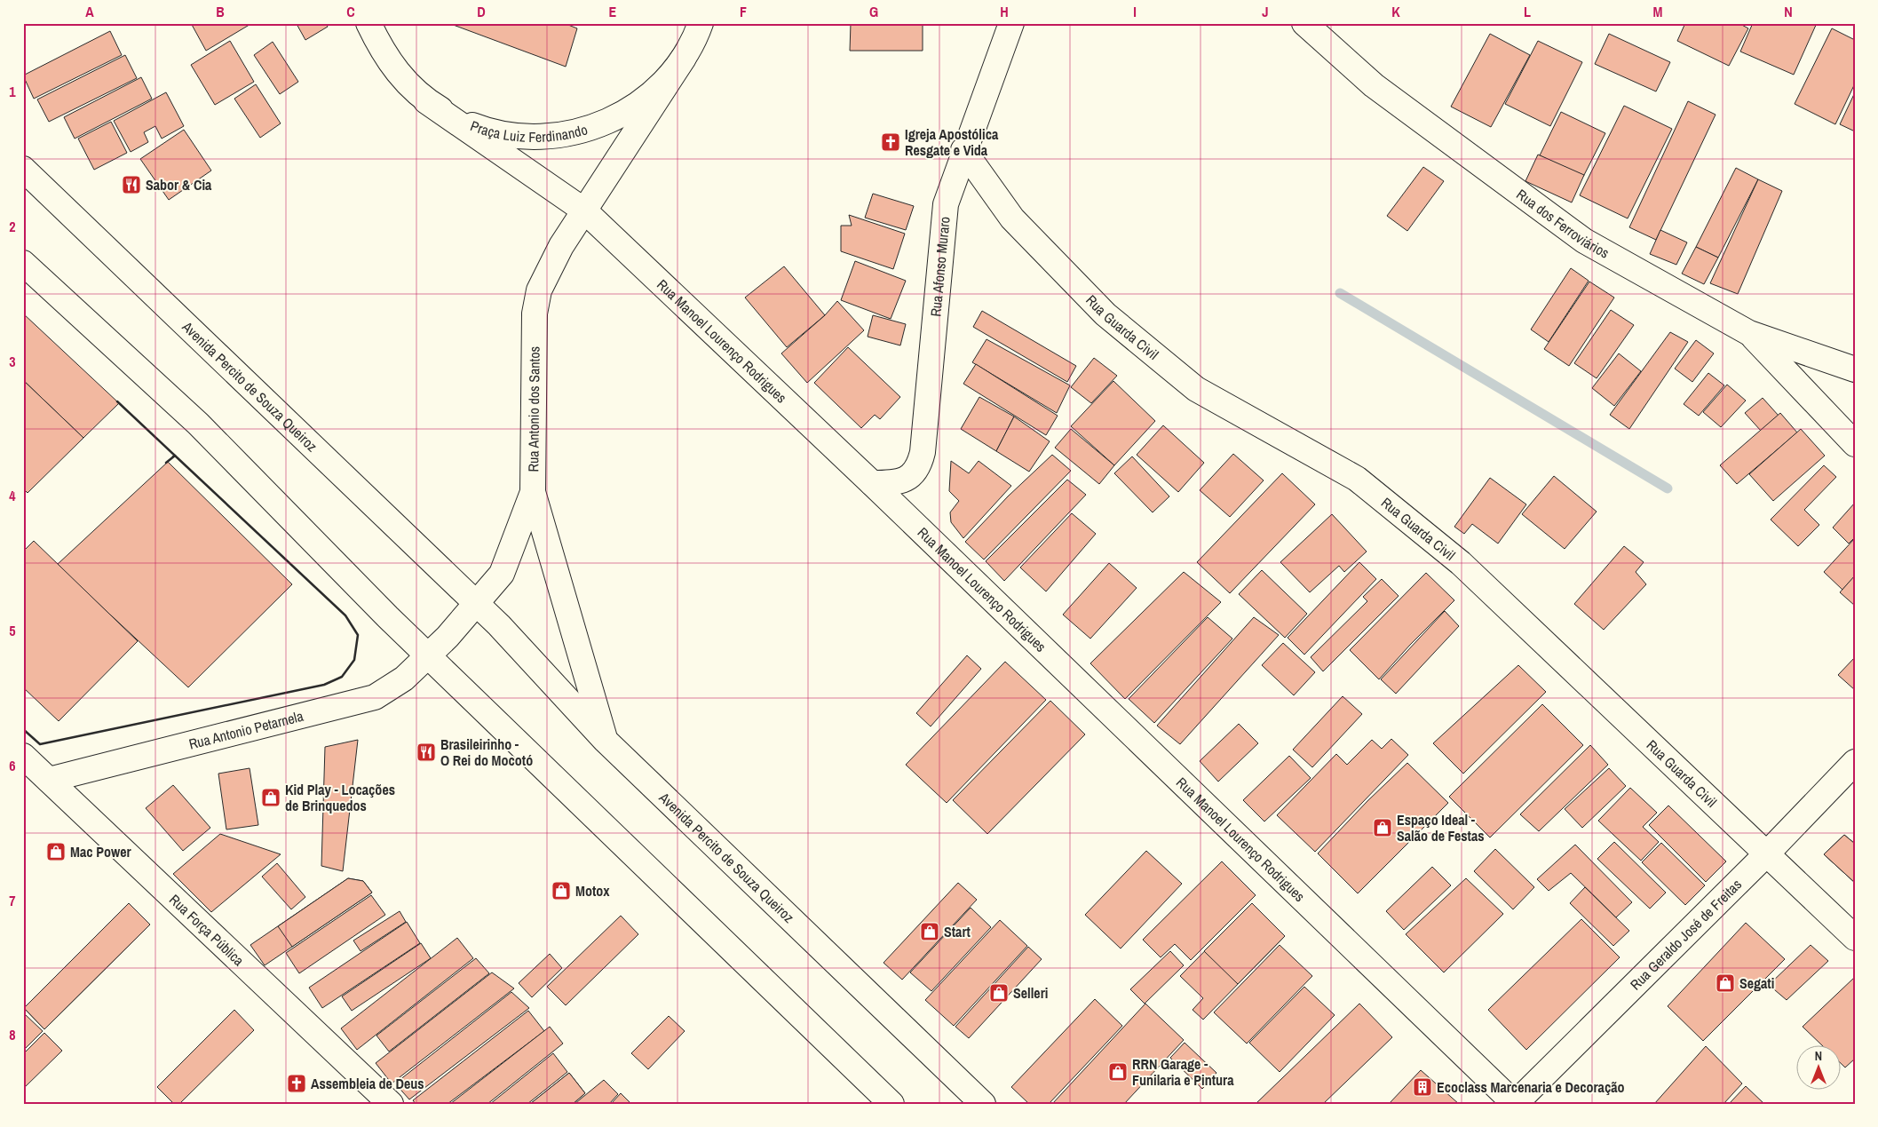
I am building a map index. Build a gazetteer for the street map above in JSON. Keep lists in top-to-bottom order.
{
  "streets": {
    "street": [
      "Praça Luiz Ferdinando",
      "Rua dos Ferroviários",
      "Rua Afonso Muraro",
      "Rua Guarda Civil",
      "Rua Manoel Lourenço Rodrigues",
      "Avenida Percito de Souza Queiroz",
      "Rua Antonio dos Santos",
      "Rua Antonio Petarnela",
      "Rua Força Pública",
      "Rua Geraldo José de Freitas"
    ]
  },
  "crossings": [
    ["Praça Luiz Ferdinando", "Rua Manoel Lourenço Rodrigues"],
    ["Praça Luiz Ferdinando", "Rua Antonio dos Santos"],
    ["Rua Afonso Muraro", "Rua Guarda Civil"],
    ["Rua Afonso Muraro", "Rua Manoel Lourenço Rodrigues"],
    ["Rua Guarda Civil", "Rua Geraldo José de Freitas"],
    ["Rua Manoel Lourenço Rodrigues", "Rua Antonio dos Santos"],
    ["Rua Manoel Lourenço Rodrigues", "Rua Geraldo José de Freitas"],
    ["Avenida Percito de Souza Queiroz", "Rua Antonio dos Santos"],
    ["Rua Antonio Petarnela", "Rua Força Pública"]
  ],
  "places": {
    "church": ["Igreja Apostólica Resgate e Vida", "Assembleia de Deus"],
    "restaurant": ["Sabor & Cia", "Brasileirinho - O Rei do Mocotó"],
    "shop": [
      "Kid Play - Locações de Brinquedos",
      "Espaço Ideal - Salão de Festas",
      "Mac Power",
      "Motox",
      "Start",
      "Segati",
      "Selleri",
      "RRN Garage - Funilaria e Pintura"
    ],
    "building": ["Ecoclass Marcenaria e Decoração"]
  },
  "north": "top",
  "grid": {
    "columns": [
      "A",
      "B",
      "C",
      "D",
      "E",
      "F",
      "G",
      "H",
      "I",
      "J",
      "K",
      "L",
      "M",
      "N"
    ],
    "rows": [
      "1",
      "2",
      "3",
      "4",
      "5",
      "6",
      "7",
      "8"
    ]
  }
}
